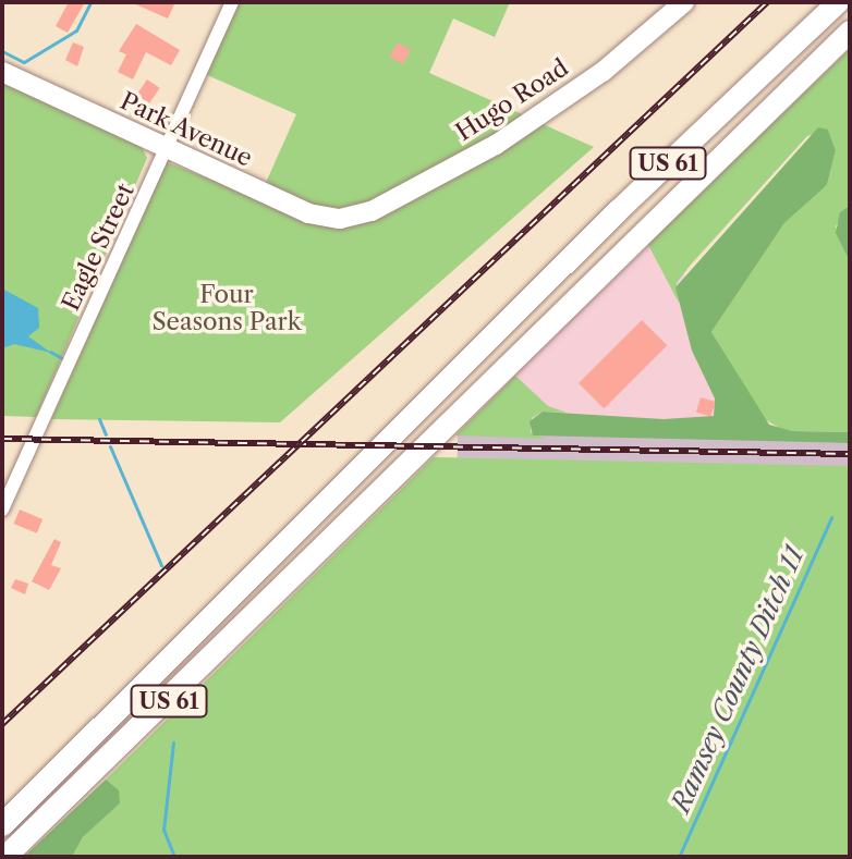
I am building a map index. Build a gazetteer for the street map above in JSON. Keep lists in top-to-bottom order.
{
  "streets": {
    "main road": ["US 61"],
    "street": ["Hugo Road", "Park Avenue", "Eagle Street"]
  },
  "crossings": [
    ["Hugo Road", "Park Avenue"],
    ["Park Avenue", "Eagle Street"]
  ],
  "water": ["Ramsey County Ditch 11"],
  "parks": ["Four Seasons Park"]
}
